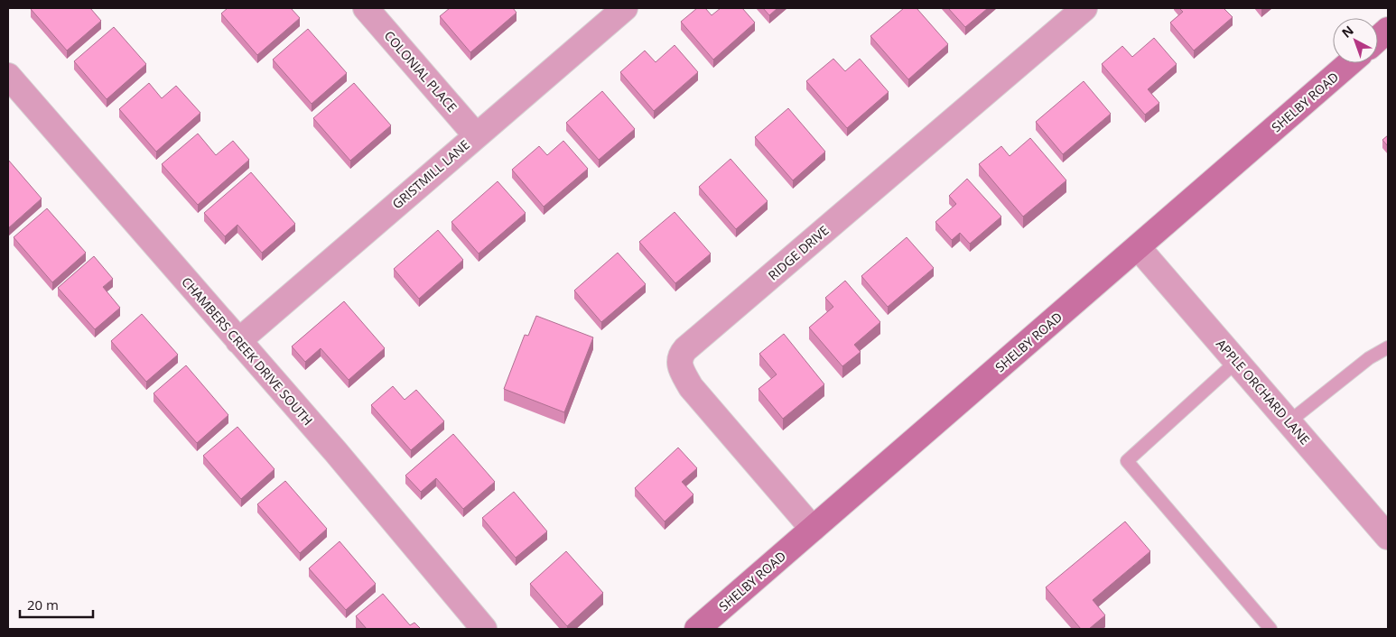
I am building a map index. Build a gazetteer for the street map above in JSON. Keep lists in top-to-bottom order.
{
  "streets": {
    "main road": ["SHELBY ROAD"],
    "street": [
      "COLONIAL PLACE",
      "GRISTMILL LANE",
      "RIDGE DRIVE",
      "CHAMBERS CREEK DRIVE SOUTH",
      "APPLE ORCHARD LANE"
    ]
  },
  "crossings": [
    ["COLONIAL PLACE", "GRISTMILL LANE"],
    ["SHELBY ROAD", "RIDGE DRIVE"],
    ["SHELBY ROAD", "APPLE ORCHARD LANE"],
    ["GRISTMILL LANE", "CHAMBERS CREEK DRIVE SOUTH"]
  ],
  "scale_bar": "20 m",
  "north": "top left"
}
